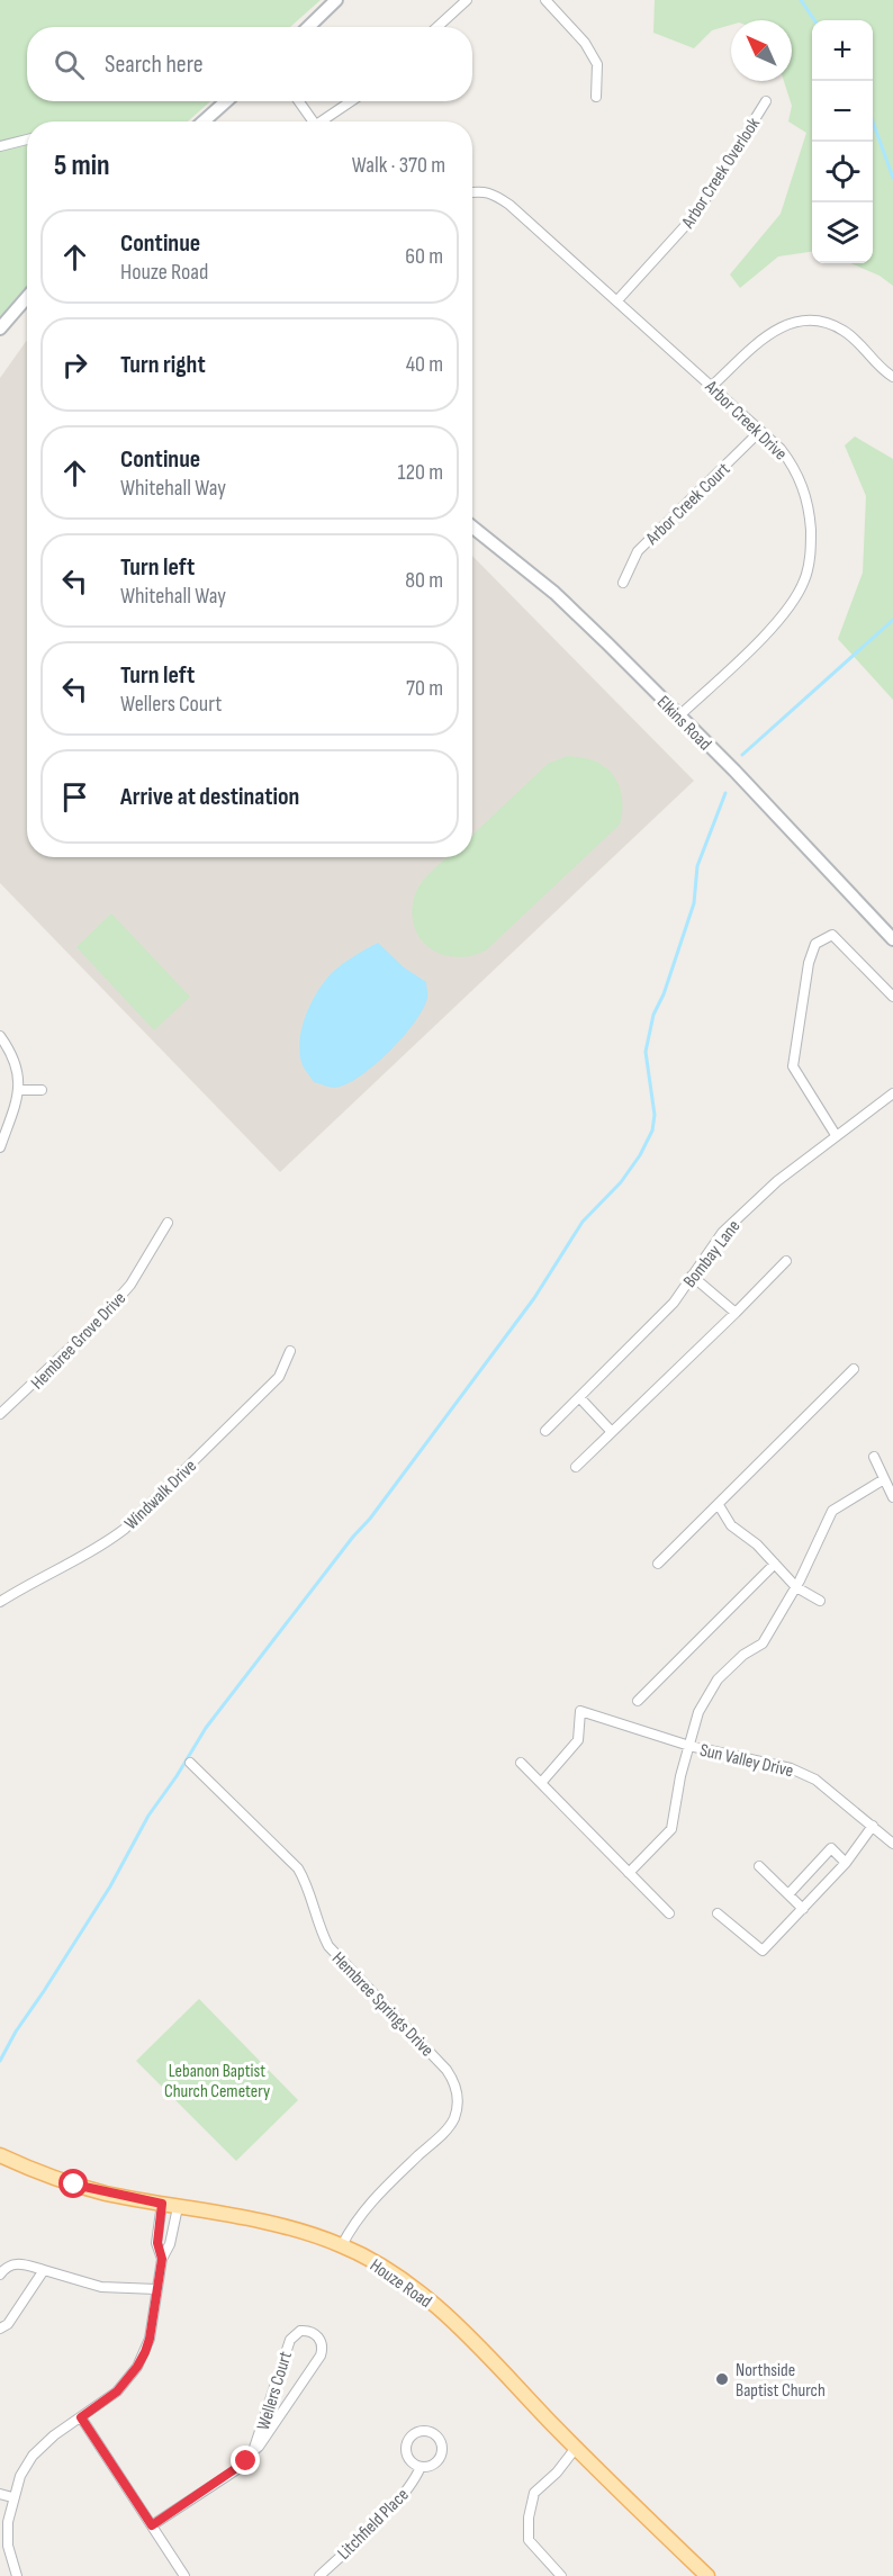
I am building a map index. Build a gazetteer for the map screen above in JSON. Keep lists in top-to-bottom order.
{
  "streets": {
    "main road": ["Houze Road"],
    "street": [
      "Arbor Creek Overlook",
      "Arbor Creek Drive",
      "Arbor Creek Court",
      "Elkins Road",
      "Bombay Lane",
      "Hembree Grove Drive",
      "Windwalk Drive",
      "Sun Valley Drive",
      "Hembree Springs Drive",
      "Wellers Court",
      "Litchfield Place"
    ]
  },
  "crossings": [
    ["Arbor Creek Overlook", "Arbor Creek Drive"],
    ["Arbor Creek Drive", "Arbor Creek Court"],
    ["Arbor Creek Drive", "Elkins Road"],
    ["Hembree Springs Drive", "Houze Road"]
  ],
  "parks": ["Lebanon Baptist Church Cemetery"],
  "places": ["Northside Baptist Church"],
  "north": "top left",
  "page": {
    "map_buttons": ["+", "−"],
    "search": "Search here",
    "heading": ["5 min", "Walk · 370 m"],
    "list": [
      ["Continue", "Houze Road", "60 m"],
      ["Turn right", "40 m"],
      ["Continue", "Whitehall Way", "120 m"],
      ["Turn left", "Whitehall Way", "80 m"],
      ["Turn left", "Wellers Court", "70 m"],
      "Arrive at destination"
    ]
  }
}
